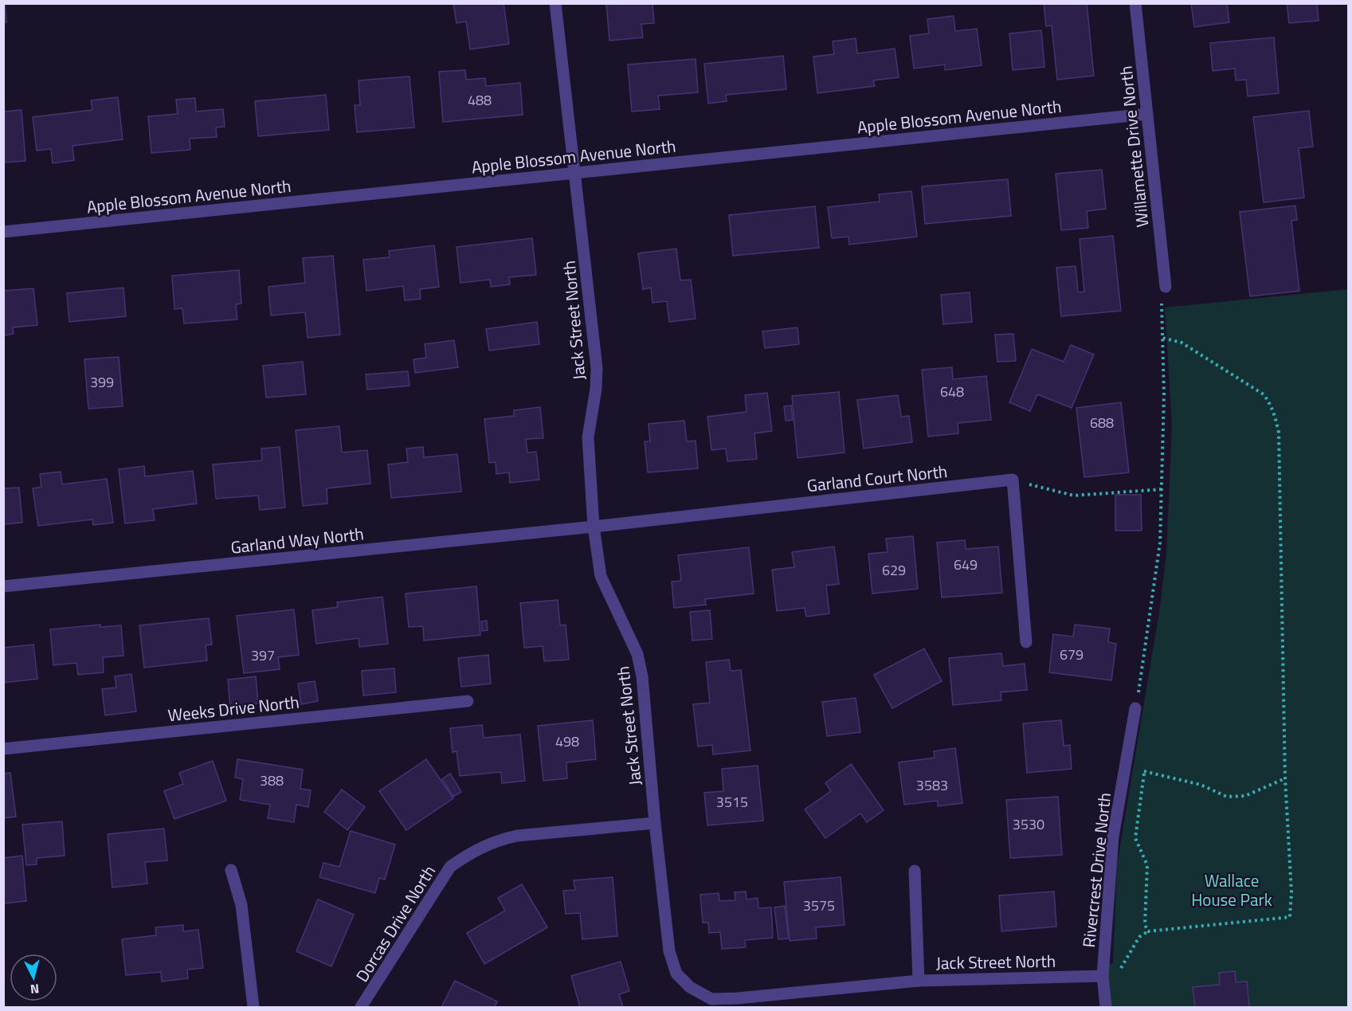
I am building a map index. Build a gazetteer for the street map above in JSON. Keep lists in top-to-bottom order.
{
  "streets": {
    "street": [
      "Apple Blossom Avenue North",
      "Willamette Drive North",
      "Jack Street North",
      "Garland Court North",
      "Garland Way North",
      "Weeks Drive North",
      "Rivercrest Drive North",
      "Dorcas Drive North"
    ]
  },
  "crossings": [
    ["Apple Blossom Avenue North", "Willamette Drive North"],
    ["Apple Blossom Avenue North", "Jack Street North"],
    ["Jack Street North", "Garland Court North"],
    ["Jack Street North", "Garland Way North"],
    ["Jack Street North", "Rivercrest Drive North"],
    ["Jack Street North", "Dorcas Drive North"],
    ["Garland Court North", "Garland Way North"]
  ],
  "parks": ["Wallace House Park"],
  "house_numbers": [
    "488",
    "399",
    "648",
    "688",
    "649",
    "629",
    "679",
    "397",
    "498",
    "388",
    "3583",
    "3515",
    "3530",
    "3575"
  ],
  "north": "bottom"
}
